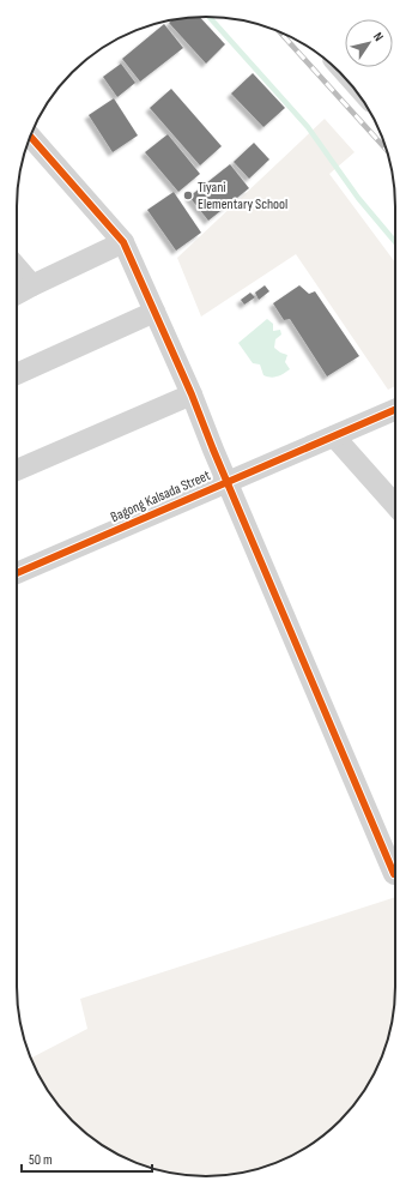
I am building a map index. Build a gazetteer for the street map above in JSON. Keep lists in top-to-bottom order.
{
  "streets": {
    "street": ["Bagong Kalsada Street"]
  },
  "places": ["Tiyani Elementary School"],
  "scale_bar": "50 m",
  "north": "top right"
}
